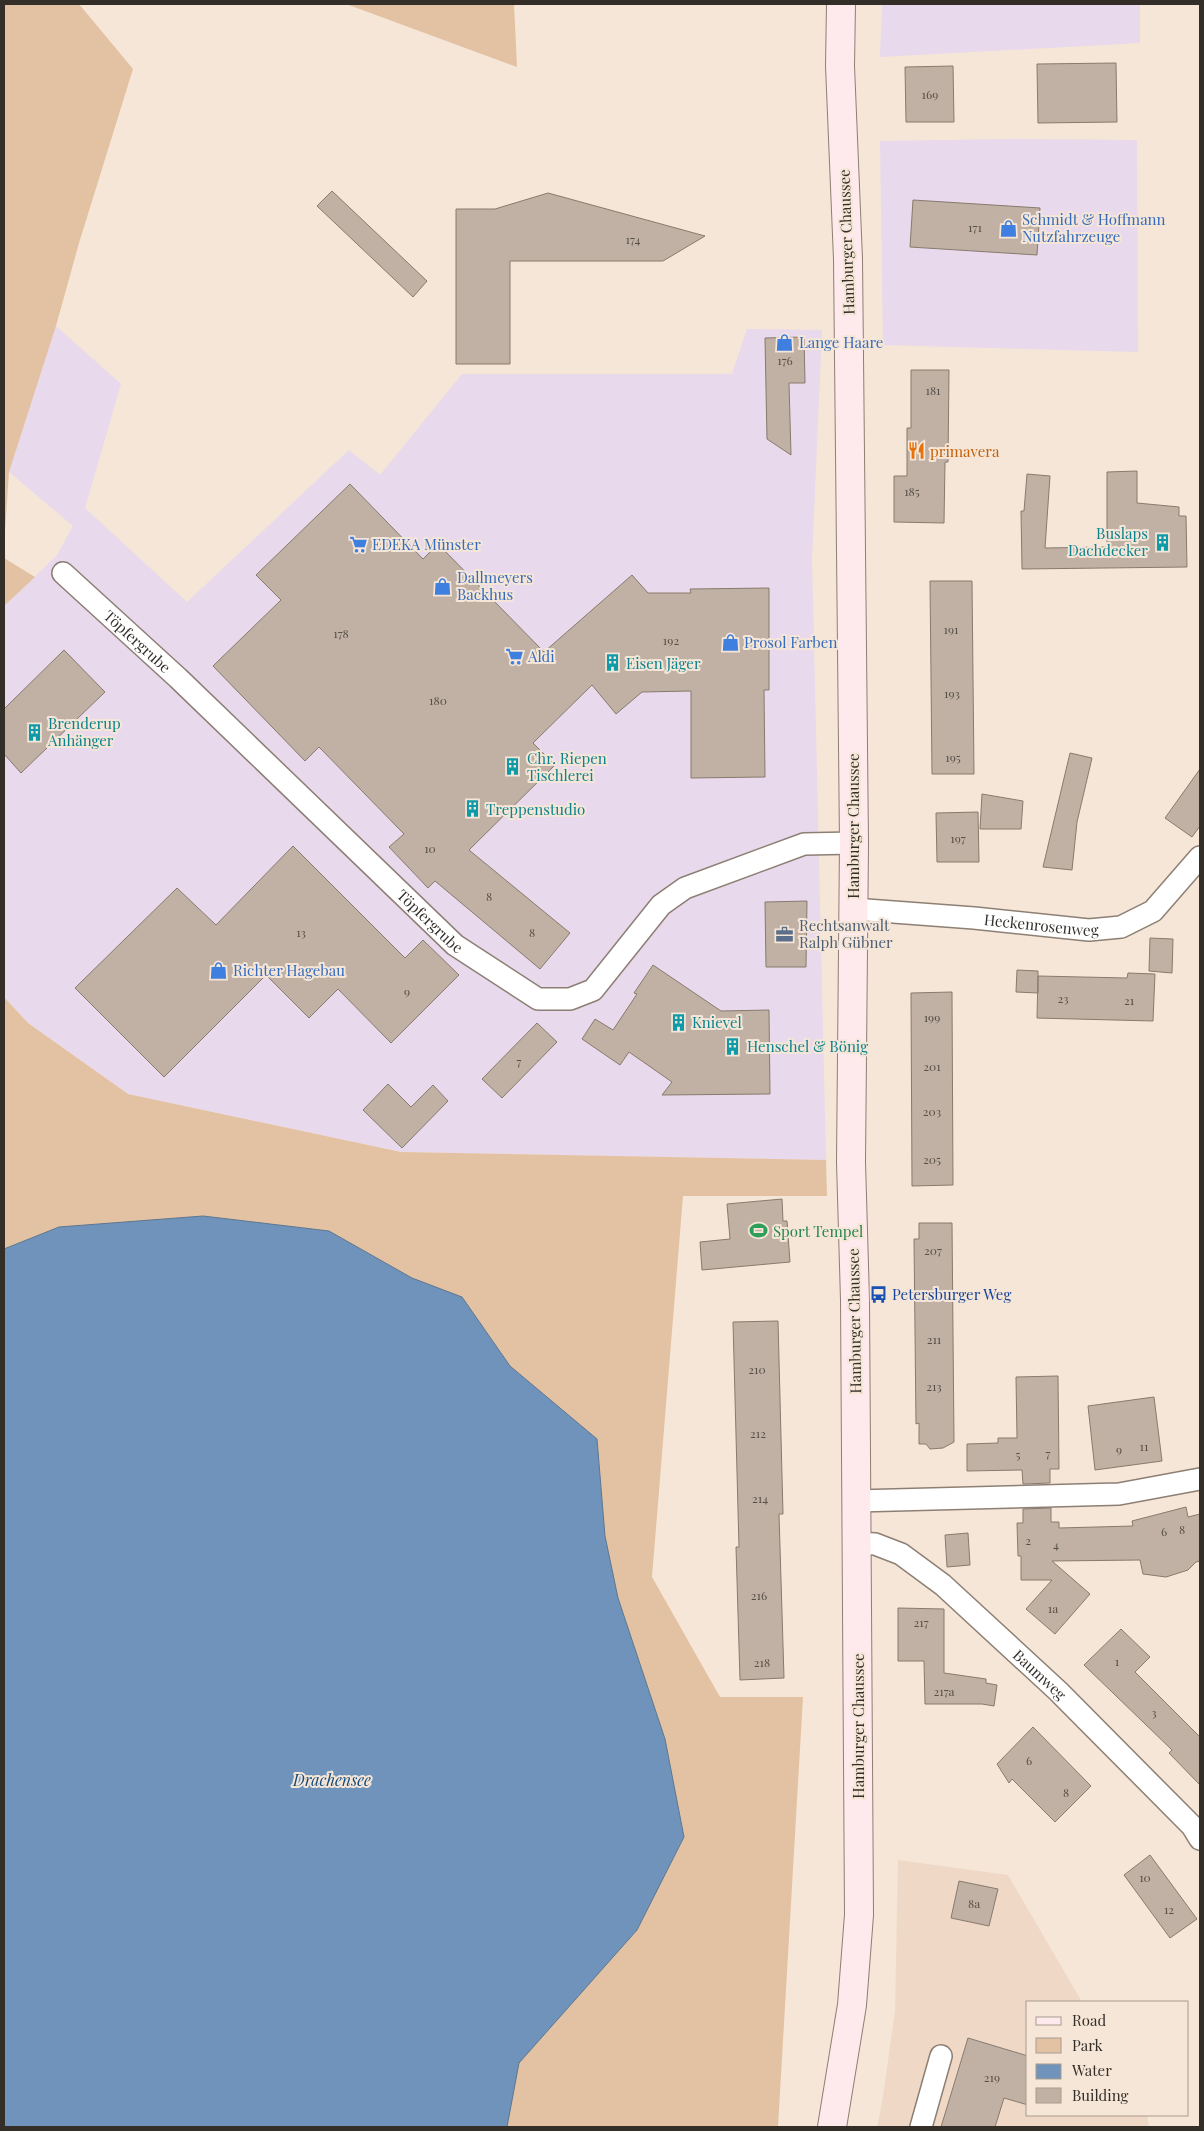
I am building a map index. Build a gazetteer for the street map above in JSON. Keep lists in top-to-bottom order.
{
  "streets": {
    "main road": ["Hamburger Chaussee"],
    "street": ["Töpfergrube", "Heckenrosenweg", "Baumweg"]
  },
  "crossings": [
    ["Hamburger Chaussee", "Töpfergrube"],
    ["Hamburger Chaussee", "Heckenrosenweg"],
    ["Hamburger Chaussee", "Baumweg"]
  ],
  "water": ["Drachensee"],
  "places": {
    "shop": [
      "Schmidt & Hoffmann Nutzfahrzeuge",
      "Lange Haare",
      "Dallmeyers Backhus",
      "Prosol Farben",
      "Richter Hagebau"
    ],
    "restaurant": ["primavera"],
    "building": [
      "Buslaps Dachdecker",
      "Eisen Jäger",
      "Brenderup Anhänger",
      "Chr. Riepen Tischlerei",
      "Treppenstudio",
      "Knievel",
      "Henschel & Bönig"
    ],
    "supermarket": ["EDEKA Münster", "Aldi"],
    "office": ["Rechtsanwalt Ralph Gübner"],
    "sports": ["Sport Tempel"],
    "bus stop": ["Petersburger Weg"]
  },
  "house_numbers": [
    "169",
    "171",
    "174",
    "176",
    "181",
    "185",
    "191",
    "178",
    "192",
    "193",
    "180",
    "195",
    "197",
    "10",
    "8",
    "13",
    "8",
    "9",
    "23",
    "21",
    "199",
    "7",
    "201",
    "203",
    "205",
    "207",
    "211",
    "210",
    "213",
    "212",
    "11",
    "9",
    "7",
    "5",
    "214",
    "8",
    "6",
    "2",
    "4",
    "216",
    "1a",
    "217",
    "1",
    "218",
    "217a",
    "3",
    "6",
    "8",
    "10",
    "8a",
    "12",
    "219"
  ],
  "legend": [
    "Road",
    "Park",
    "Water",
    "Building"
  ]
}
